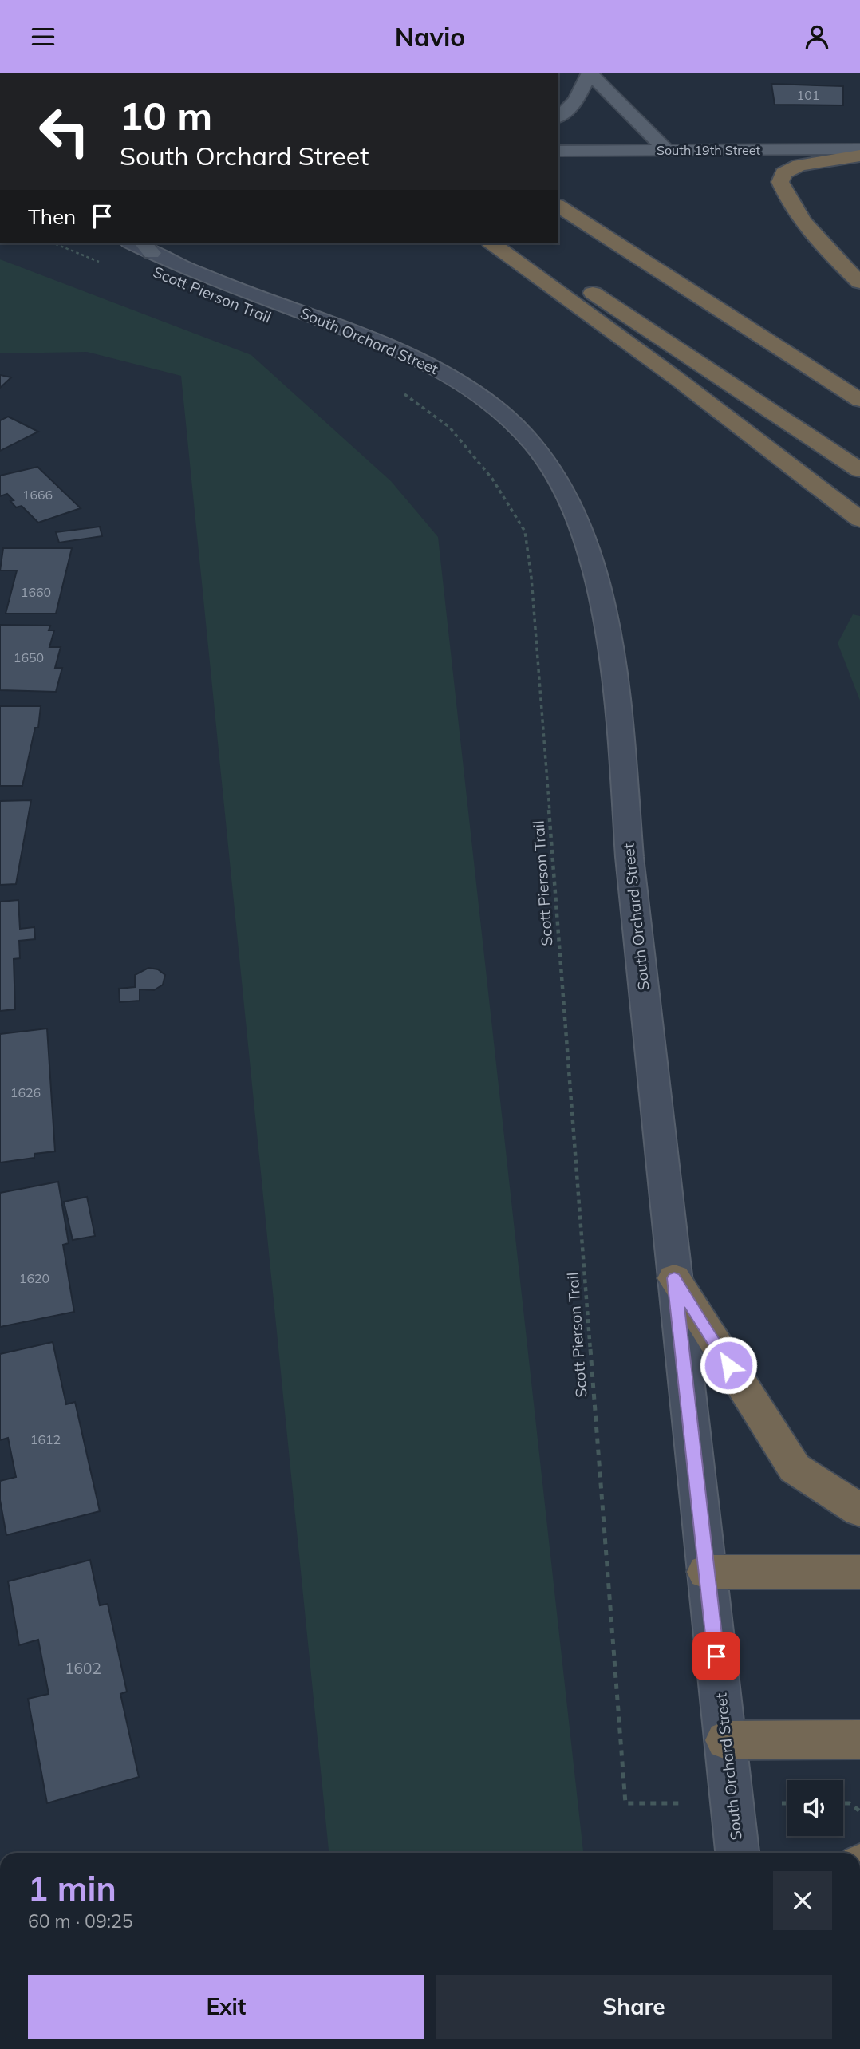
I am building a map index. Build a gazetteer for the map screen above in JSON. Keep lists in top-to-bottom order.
{
  "streets": {
    "main road": ["South 19th Street", "South Orchard Street"],
    "path": ["Scott Pierson Trail"]
  },
  "house_numbers": [
    "101",
    "1666",
    "1660",
    "1650",
    "1626",
    "1620",
    "1612",
    "1602"
  ],
  "page": {
    "header": "Navio",
    "turn": ["10 m", "South Orchard Street"],
    "then": "Then",
    "heading": ["1 min", "60 m · 09:25"],
    "buttons": ["Exit", "Share"]
  }
}
